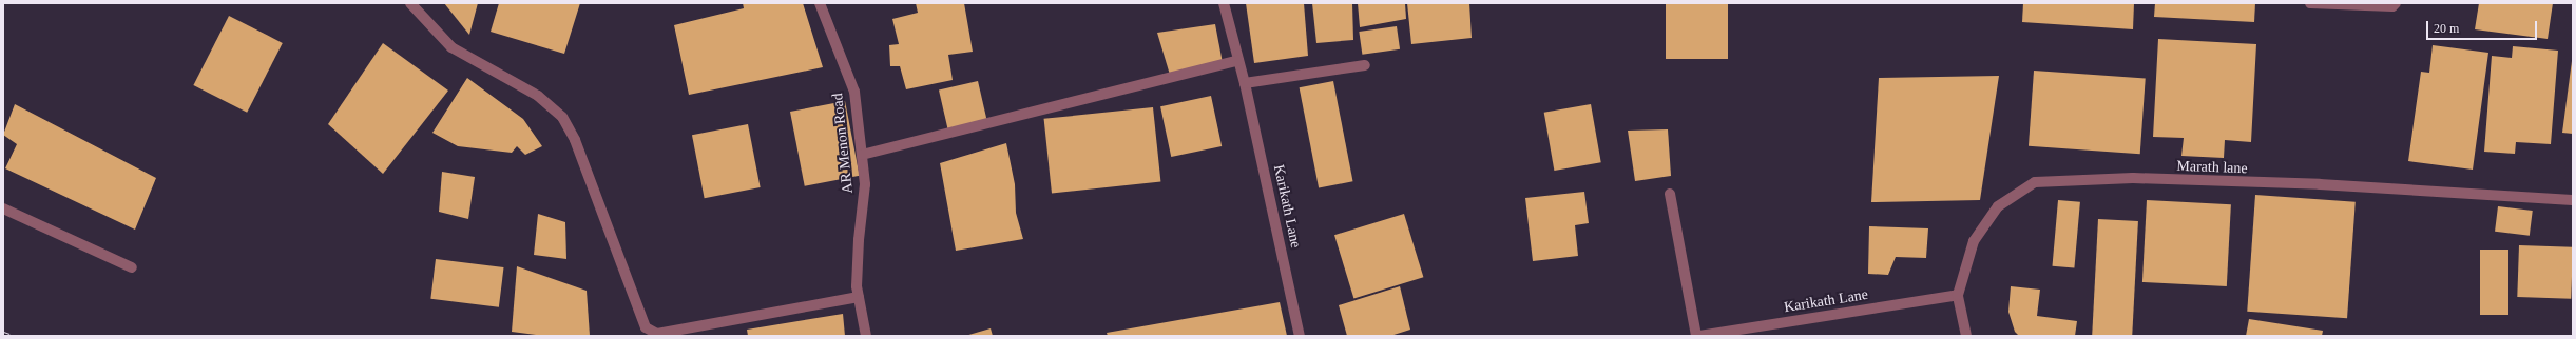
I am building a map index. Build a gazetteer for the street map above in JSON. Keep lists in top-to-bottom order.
{
  "streets": {
    "street": ["AR Menon Road", "Marath lane", "Karikath Lane"]
  },
  "crossings": [
    ["Marath lane", "Karikath Lane"]
  ],
  "scale_bar": "20 m"
}
